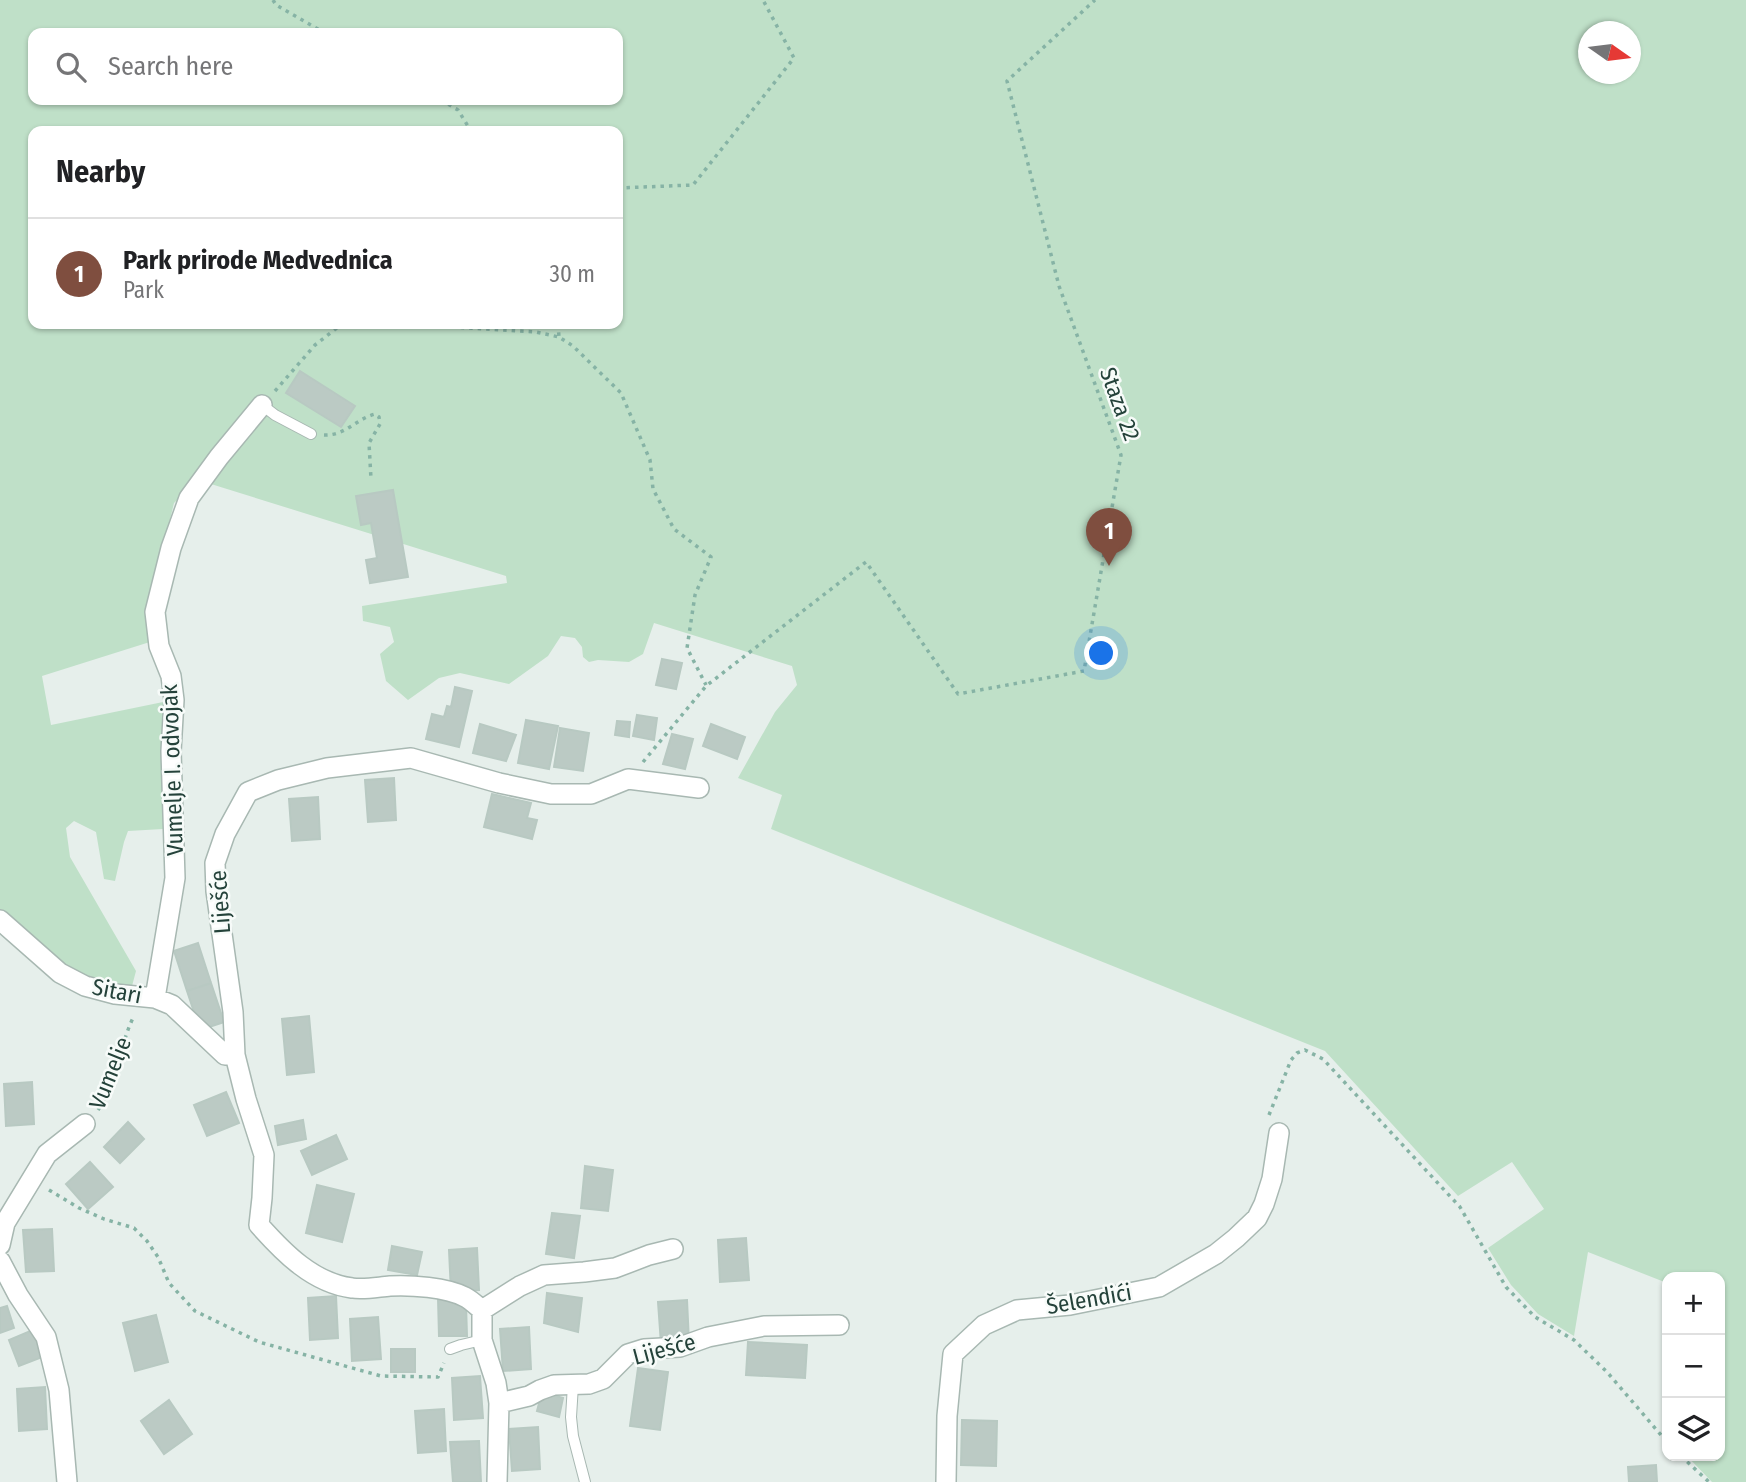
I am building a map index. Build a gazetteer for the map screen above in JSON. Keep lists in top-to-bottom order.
{
  "streets": {
    "street": [
      "Vumelje I. odvojak",
      "Liješće",
      "Sitari",
      "Vumelje",
      "Šelendići"
    ],
    "path": ["Staza 22"]
  },
  "crossings": [
    ["Vumelje I. odvojak", "Sitari"],
    ["Vumelje I. odvojak", "Vumelje"],
    ["Liješće", "Sitari"],
    ["Sitari", "Vumelje"]
  ],
  "north": "right",
  "page": {
    "search": "Search here",
    "heading": "Nearby",
    "list": [
      {
        "mark": "1",
        "name": "Park prirode Medvednica",
        "note": "Park",
        "value": "30 m"
      }
    ],
    "pins": "1",
    "map_buttons": ["+", "−"]
  }
}
